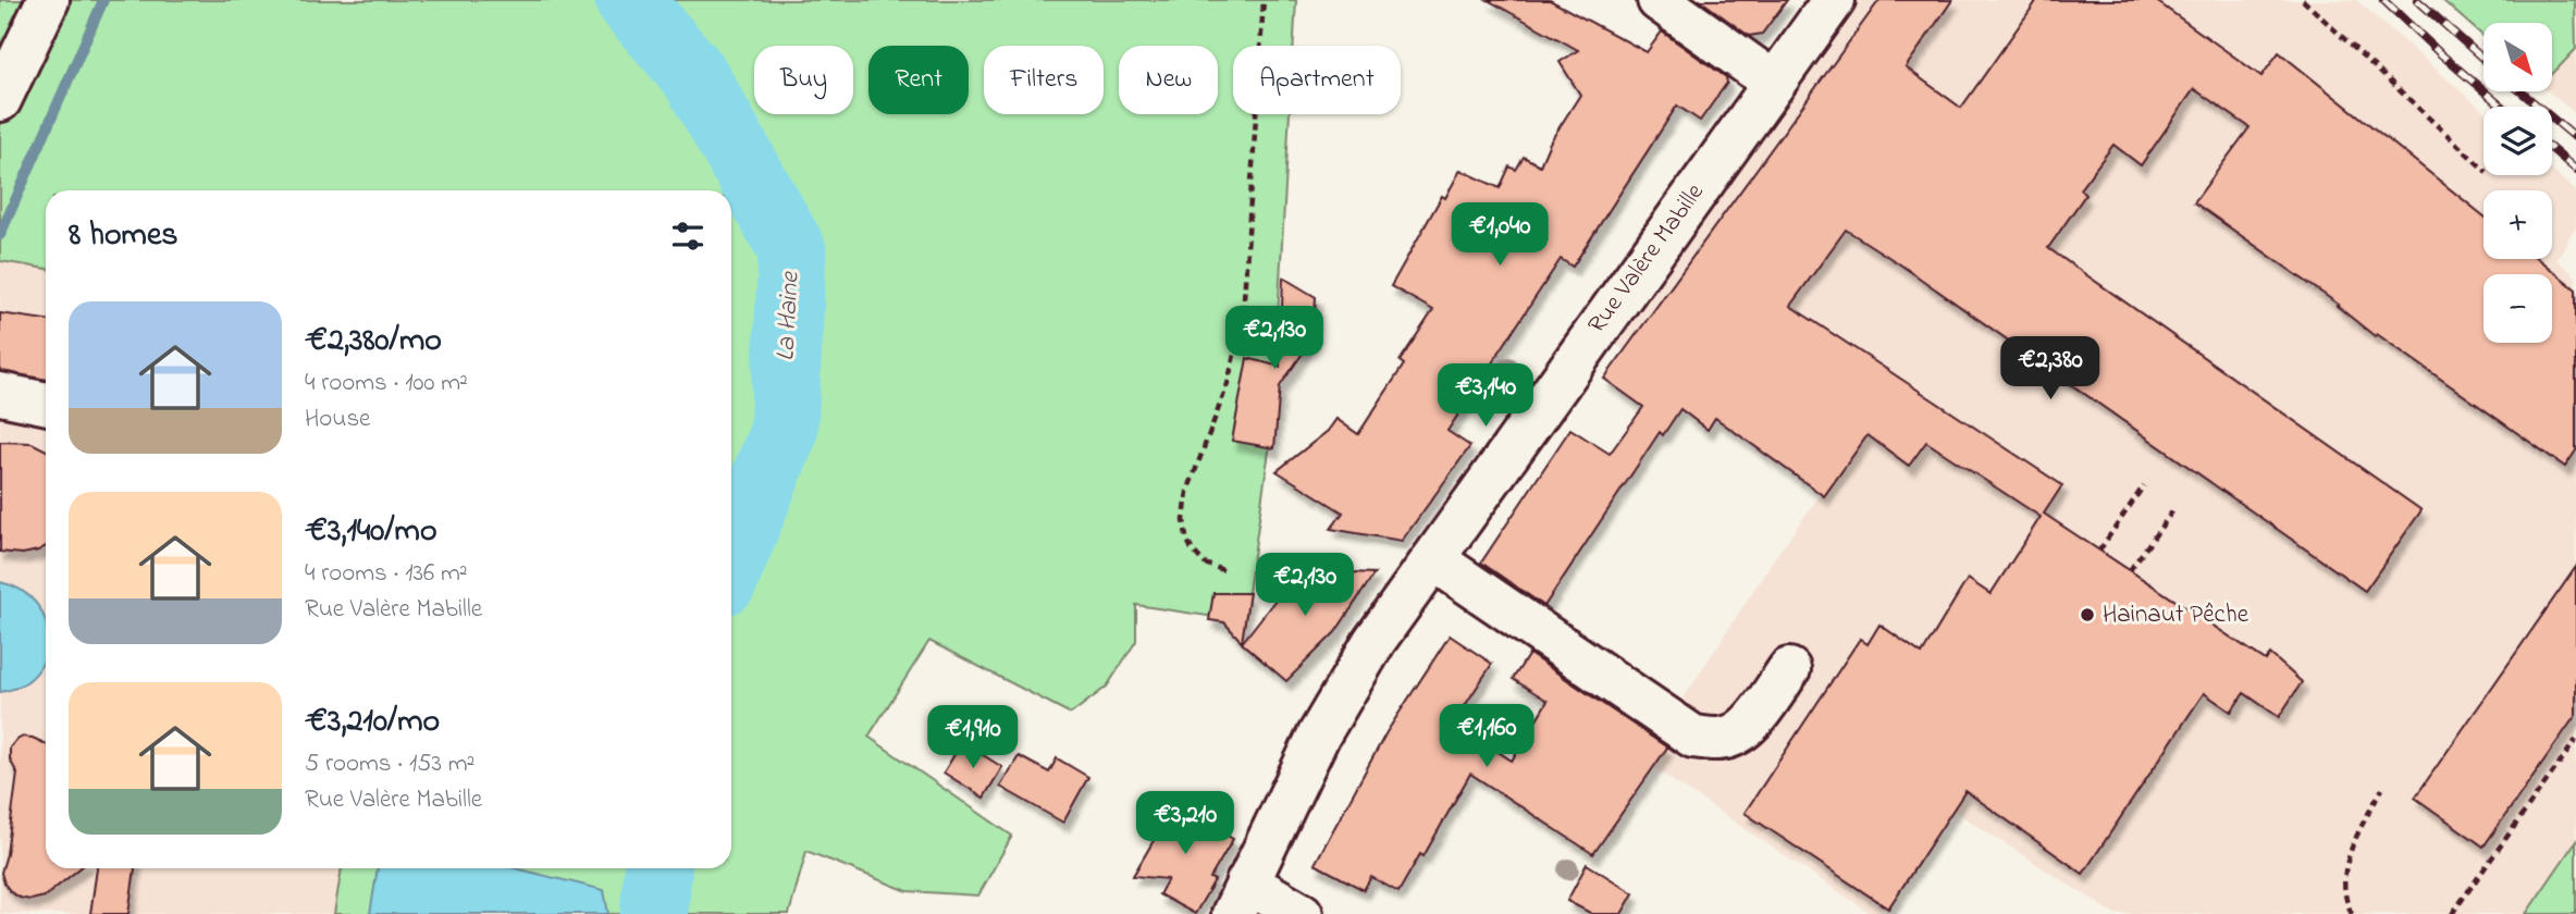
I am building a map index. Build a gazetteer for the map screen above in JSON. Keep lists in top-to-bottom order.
{
  "streets": {
    "street": ["Rue Valère Mabille"]
  },
  "water": ["La Haine"],
  "places": ["Hainaut Pêche"],
  "north": "bottom right",
  "page": {
    "map_buttons": ["+", "−"],
    "chip": [
      "Buy",
      "Rent",
      "Filters",
      "New",
      "Apartment"
    ],
    "heading": "8 homes",
    "price": [
      "€1,040",
      "€2,130",
      "€2,380",
      "€3,140",
      "€2,130",
      "€1,160",
      "€1,910",
      "€3,210"
    ],
    "list": [
      {
        "name": "€2,380/mo",
        "note": "4 rooms · 100 m² · House"
      },
      {
        "name": "€3,140/mo",
        "note": "4 rooms · 136 m² · Rue Valère Mabille"
      },
      {
        "name": "€3,210/mo",
        "note": "5 rooms · 153 m² · Rue Valère Mabille"
      }
    ]
  }
}
